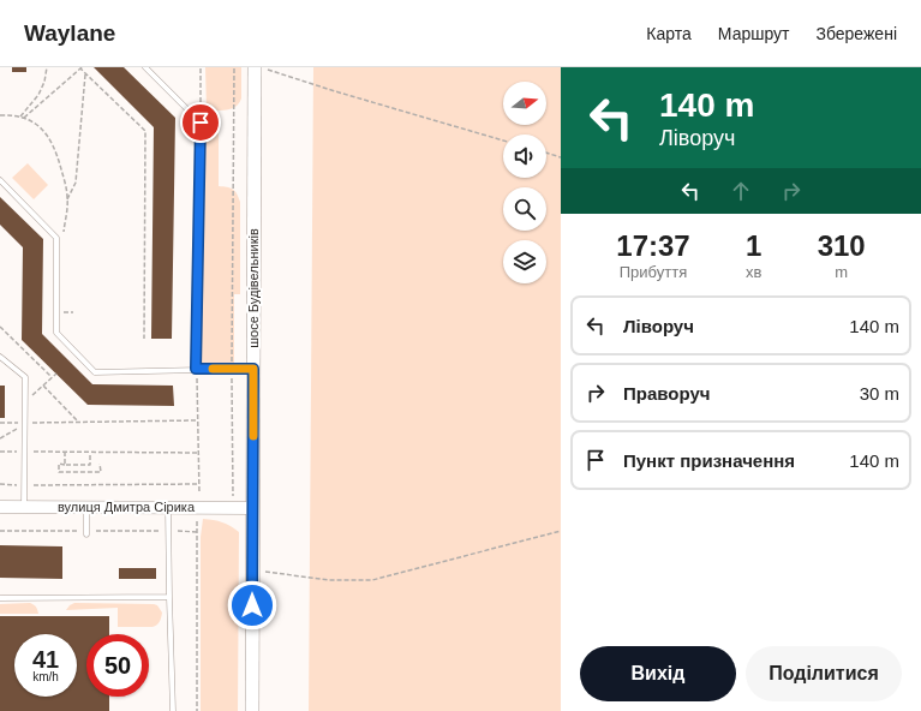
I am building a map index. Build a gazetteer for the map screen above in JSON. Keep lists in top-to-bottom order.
{
  "streets": {
    "main road": ["шосе Будівельників"],
    "street": ["вулиця Дмитра Сірика"]
  },
  "crossings": [
    ["шосе Будівельників", "вулиця Дмитра Сірика"]
  ],
  "north": "right",
  "page": {
    "header": "Waylane",
    "nav": ["Карта", "Маршрут", "Збережені"],
    "turn": ["140 m", "Ліворуч"],
    "eta": [
      "17:37",
      "Прибуття",
      "1",
      "хв",
      "310",
      "m"
    ],
    "list": [
      {
        "name": "Ліворуч",
        "value": "140 m"
      },
      {
        "name": "Праворуч",
        "value": "30 m"
      },
      {
        "name": "Пункт призначення",
        "value": "140 m"
      }
    ],
    "speed": "41 km/h",
    "limit": "50",
    "buttons": ["Вихід", "Поділитися"]
  }
}
